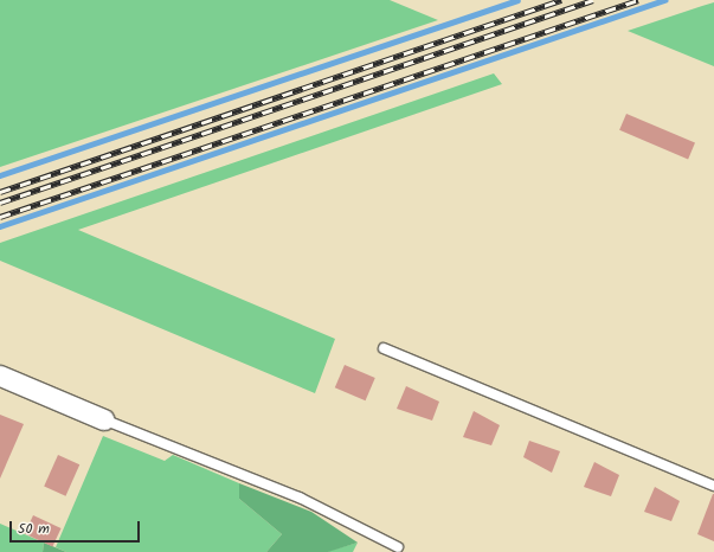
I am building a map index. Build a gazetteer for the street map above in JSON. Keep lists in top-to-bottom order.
{
  "scale_bar": "50 m"
}
